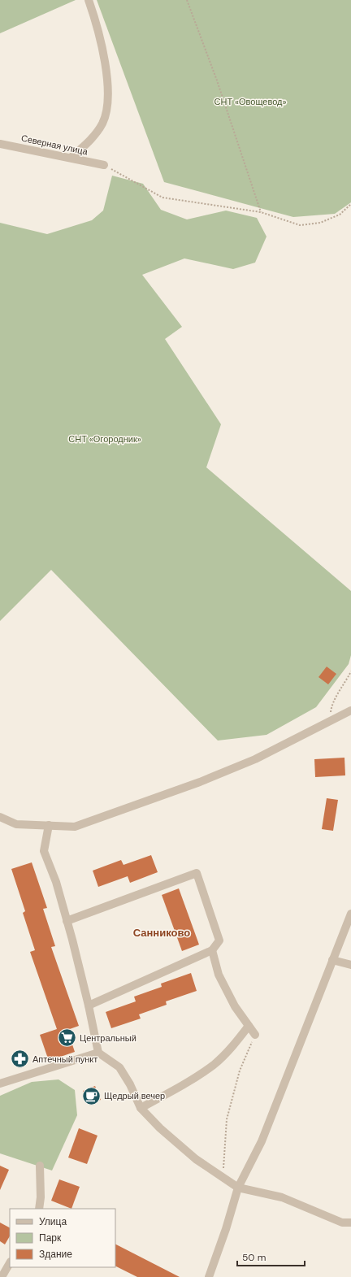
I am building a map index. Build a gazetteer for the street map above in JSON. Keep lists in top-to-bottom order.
{
  "streets": {
    "street": ["Северная улица"]
  },
  "districts": ["Санниково"],
  "parks": ["СНТ «Овощевод»", "СНТ «Огородник»"],
  "places": {
    "supermarket": ["Центральный"],
    "pharmacy": ["Аптечный пункт"],
    "cafe": ["Щедрый вечер"]
  },
  "legend": ["Улица", "Парк", "Здание"],
  "scale_bar": "50 m"
}
